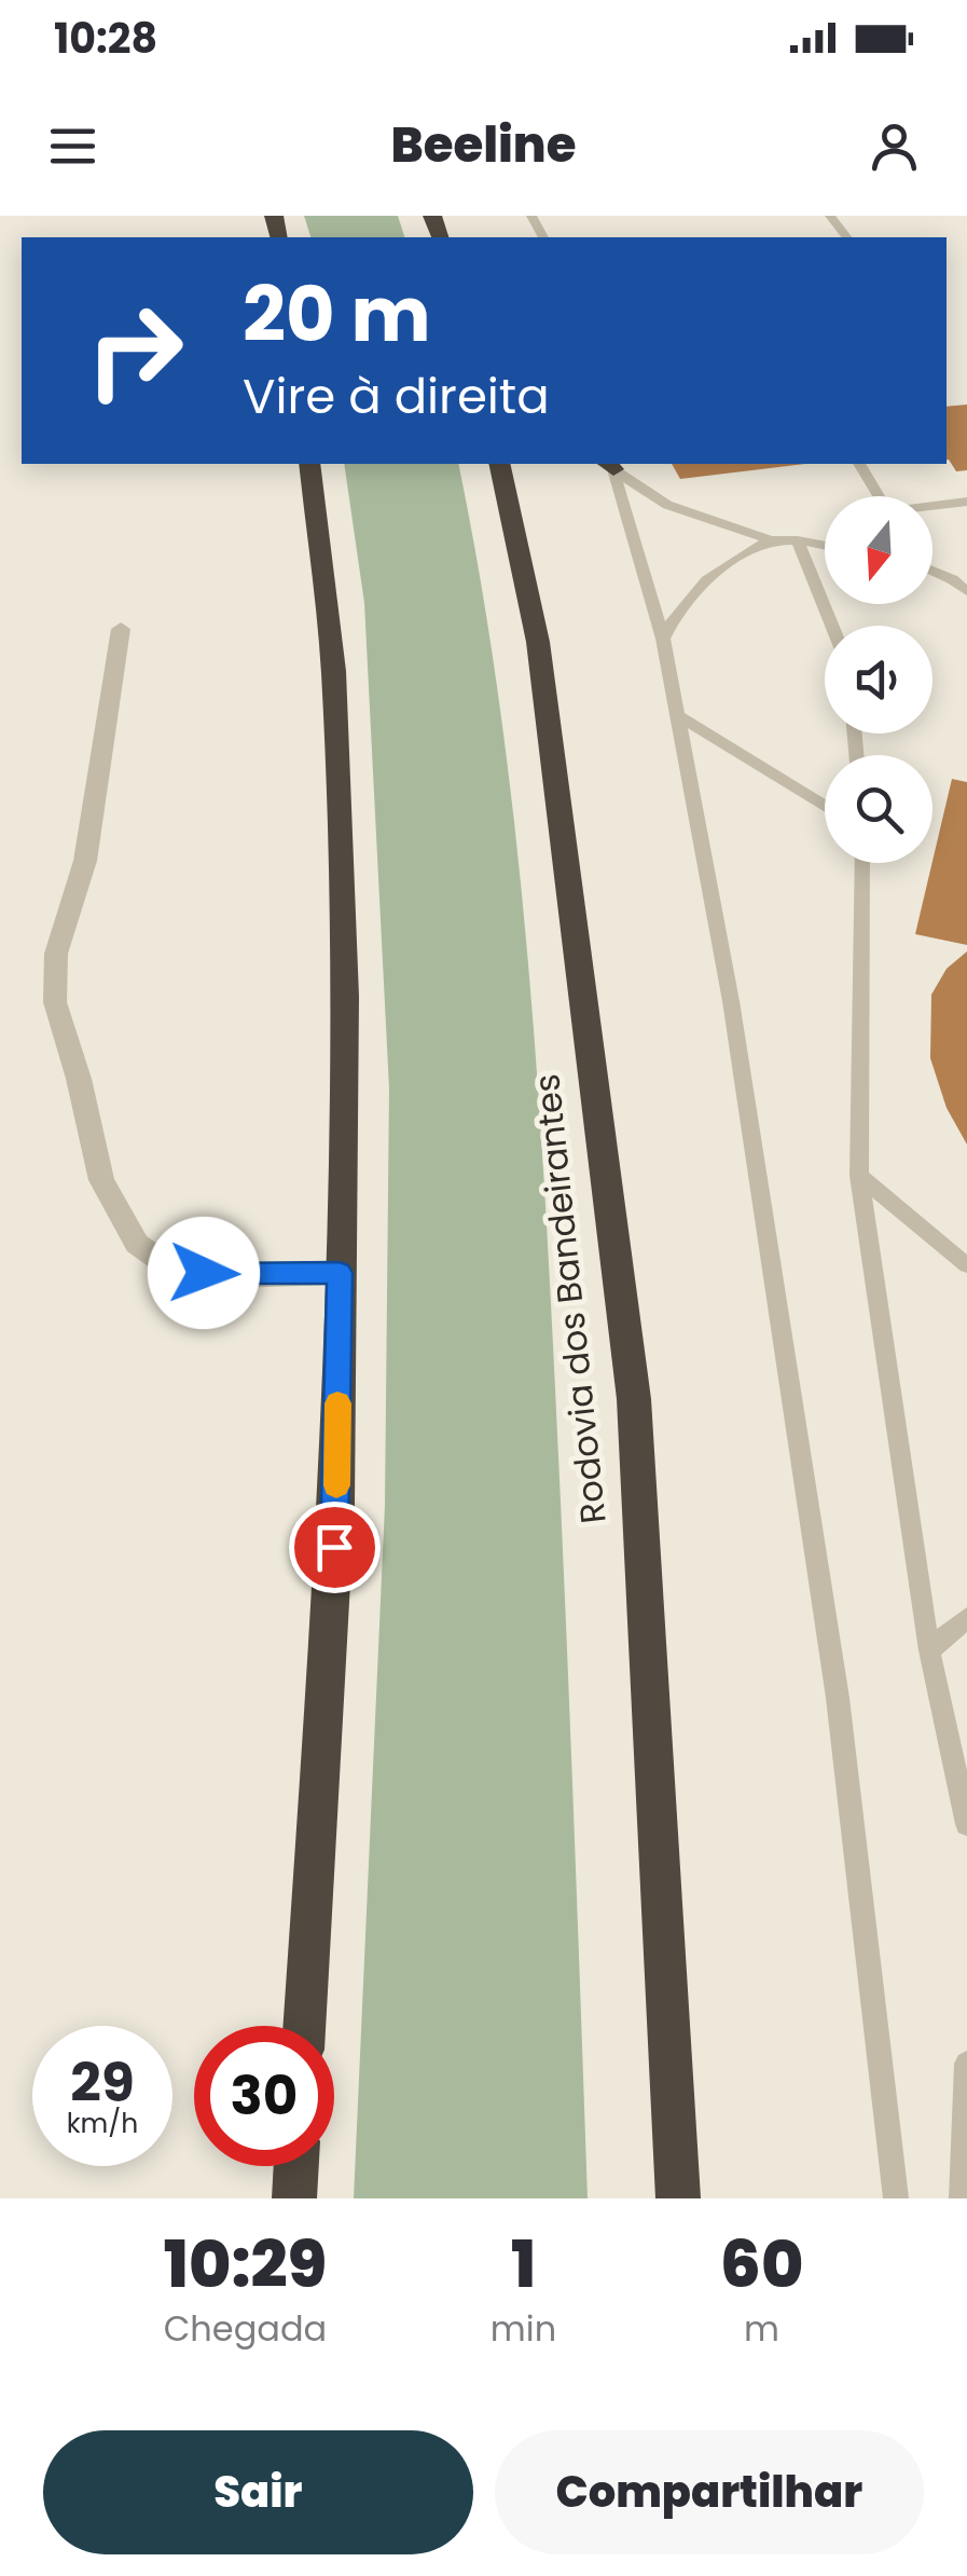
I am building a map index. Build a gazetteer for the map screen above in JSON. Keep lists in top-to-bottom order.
{
  "streets": {
    "highway": ["Rodovia dos Bandeirantes"]
  },
  "north": "bottom",
  "page": {
    "status": "10:28",
    "header": "Beeline",
    "turn": ["20 m", "Vire à direita"],
    "speed": "29 km/h",
    "limit": "30",
    "eta": [
      "10:29",
      "Chegada",
      "1",
      "min",
      "60",
      "m"
    ],
    "buttons": ["Sair", "Compartilhar"]
  }
}
